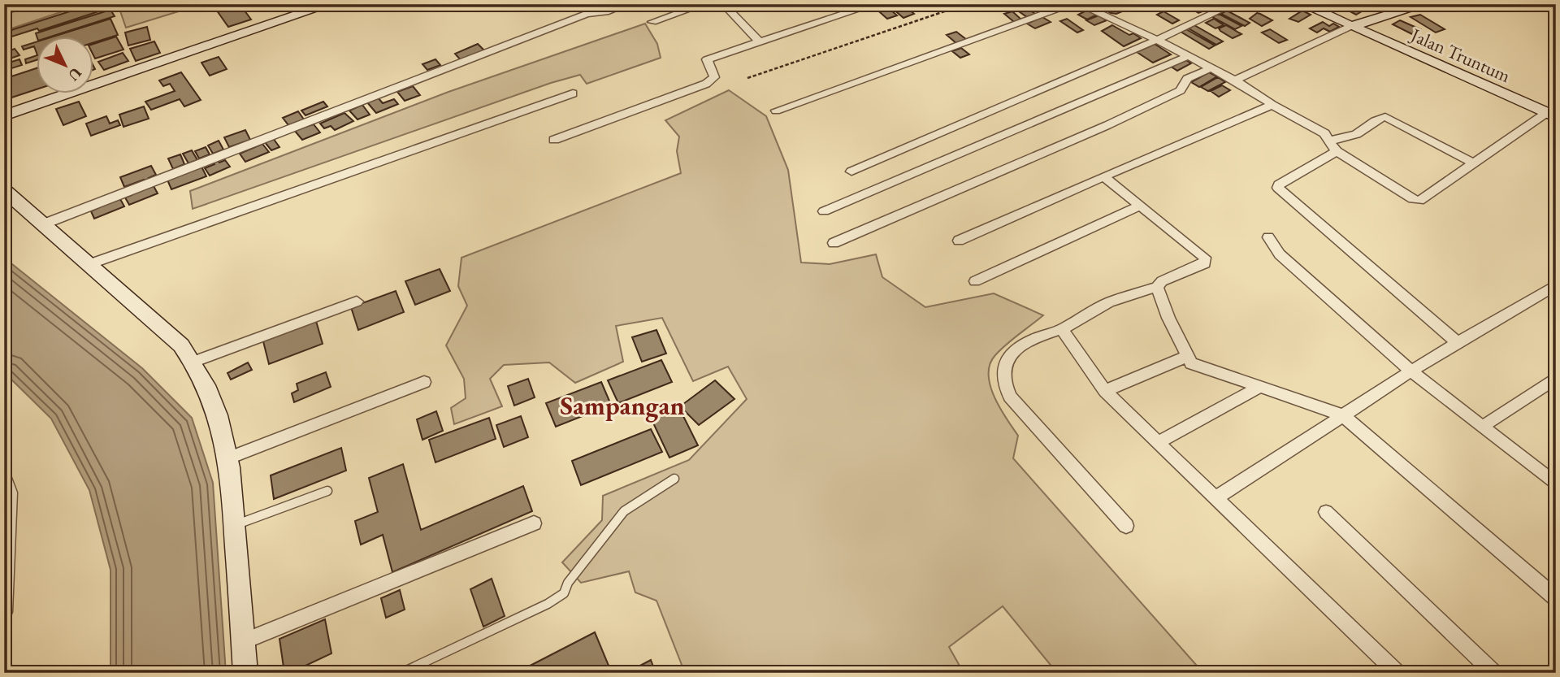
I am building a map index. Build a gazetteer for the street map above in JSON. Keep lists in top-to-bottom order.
{
  "streets": {
    "main road": ["Jalan Truntum"]
  },
  "districts": ["Sampangan"],
  "north": "bottom right"
}
